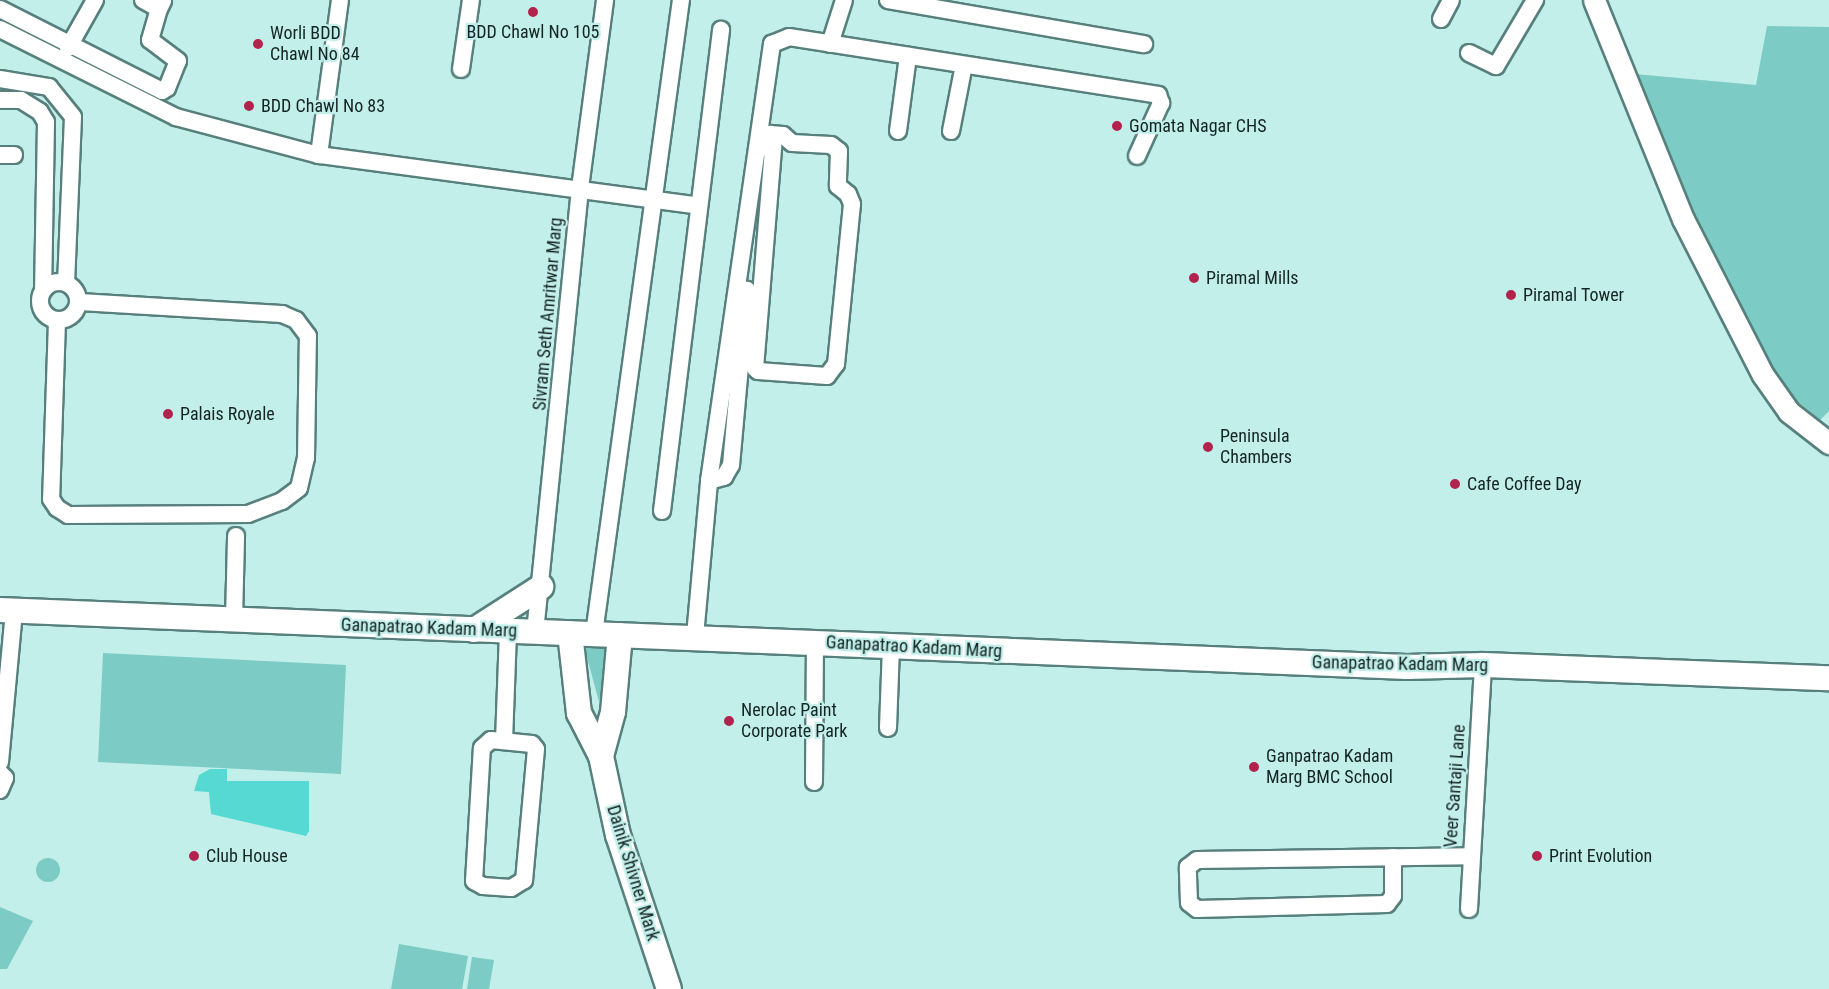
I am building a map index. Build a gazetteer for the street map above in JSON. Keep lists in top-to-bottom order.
{
  "streets": {
    "main road": ["Ganapatrao Kadam Marg", "Dainik Shivner Mark"],
    "street": ["Sivram Seth Amritwar Marg", "Veer Santaji Lane"]
  },
  "crossings": [
    ["Sivram Seth Amritwar Marg", "Ganapatrao Kadam Marg"],
    ["Ganapatrao Kadam Marg", "Veer Santaji Lane"]
  ],
  "places": [
    "BDD Chawl No 105",
    "Worli BDD Chawl No 84",
    "BDD Chawl No 83",
    "Gomata Nagar CHS",
    "Piramal Mills",
    "Piramal Tower",
    "Palais Royale",
    "Peninsula Chambers",
    "Cafe Coffee Day",
    "Nerolac Paint Corporate Park",
    "Ganpatrao Kadam Marg BMC School",
    "Club House",
    "Print Evolution"
  ]
}
